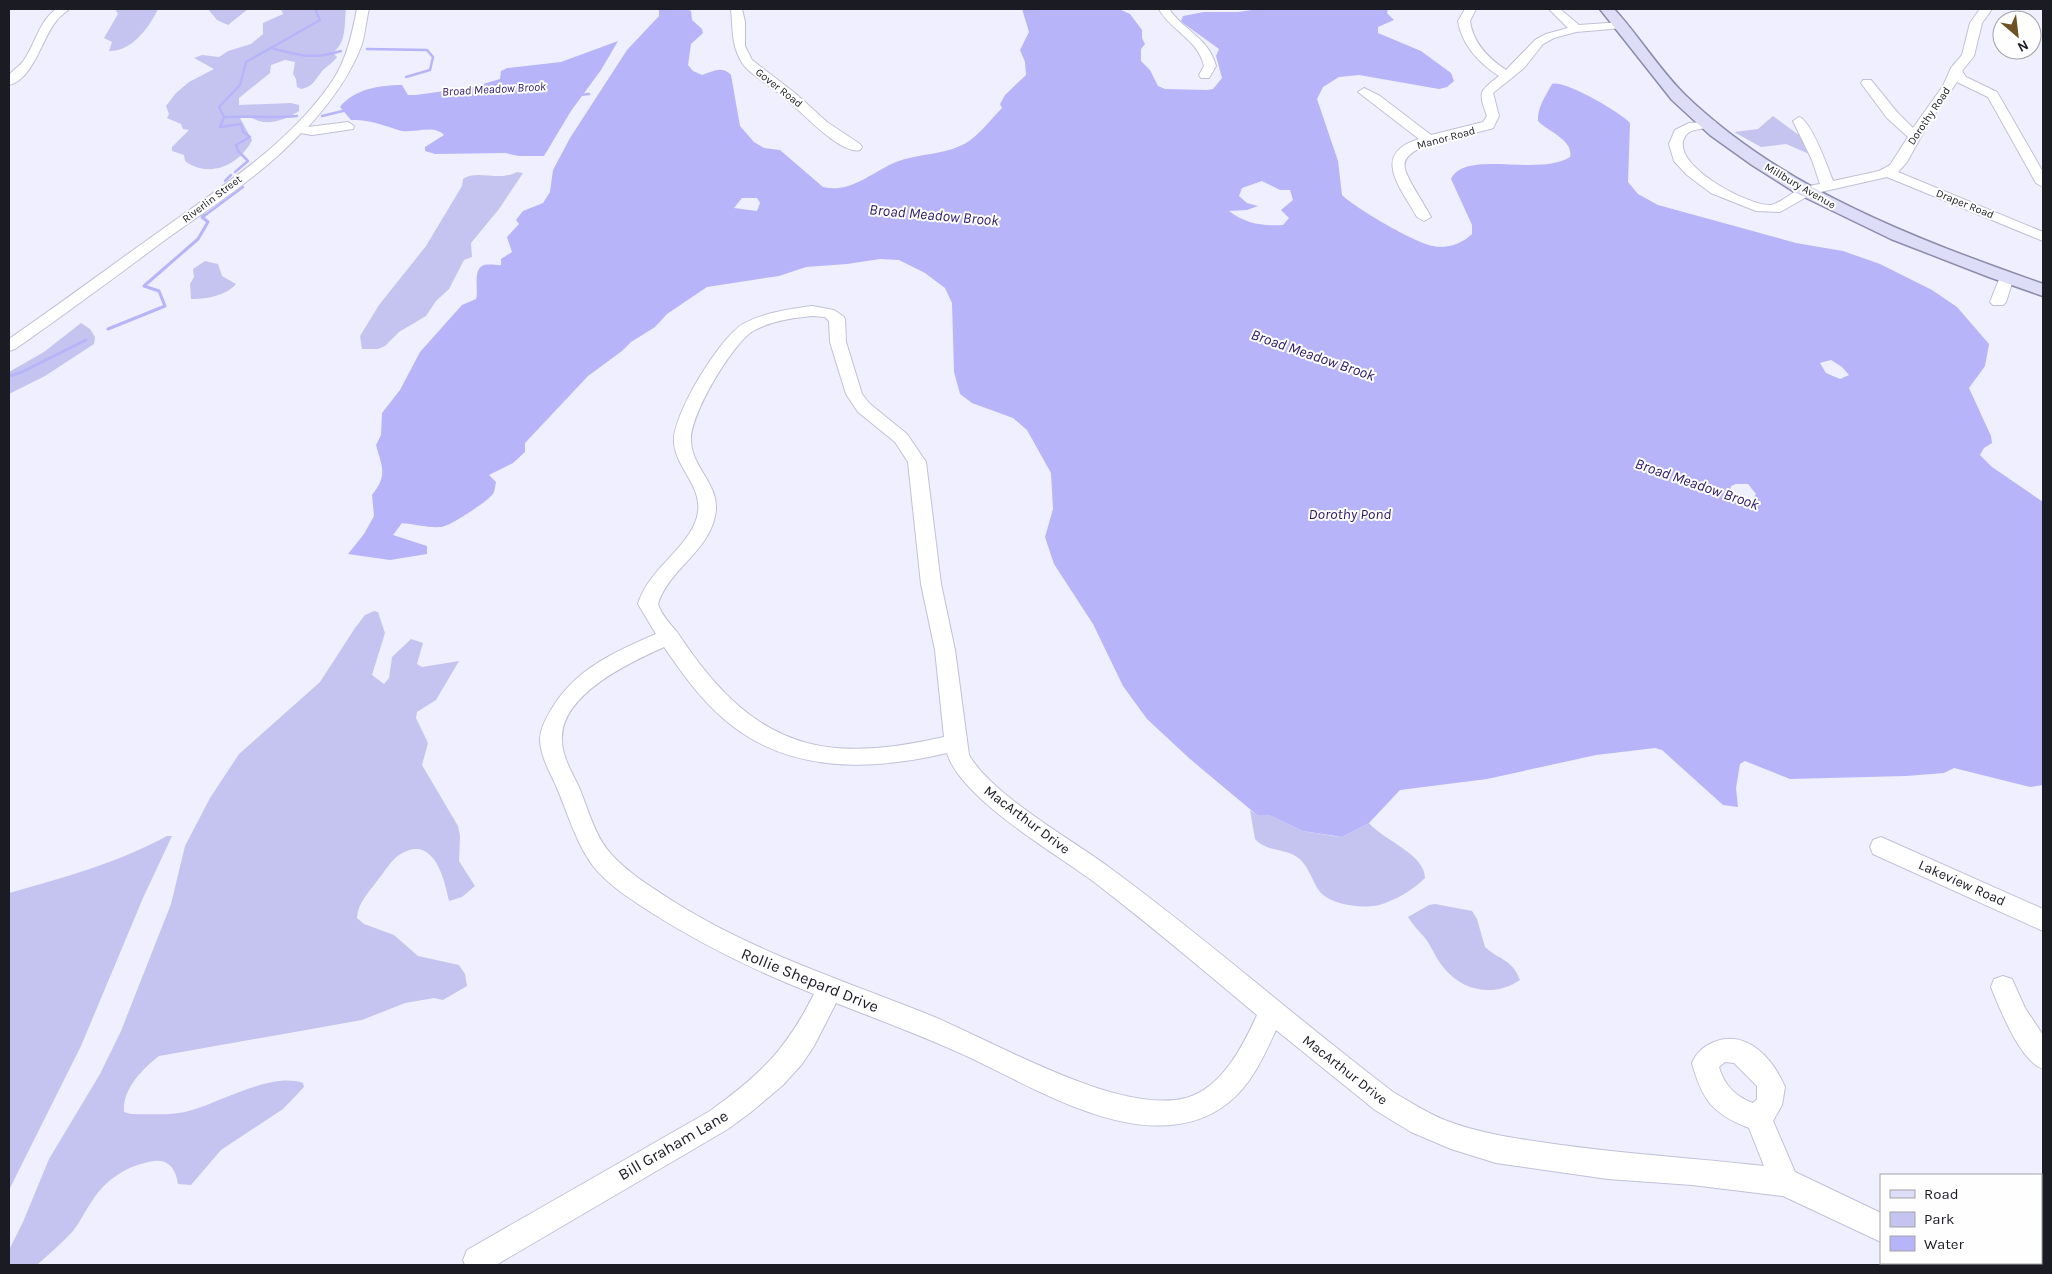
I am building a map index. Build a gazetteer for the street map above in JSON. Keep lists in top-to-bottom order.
{
  "streets": {
    "main road": ["Millbury Avenue"],
    "street": [
      "Gover Road",
      "Dorothy Road",
      "Manor Road",
      "Riverlin Street",
      "Draper Road",
      "MacArthur Drive",
      "Lakeview Road",
      "Rollie Shepard Drive",
      "Bill Graham Lane"
    ]
  },
  "crossings": [
    ["Dorothy Road", "Millbury Avenue"],
    ["Dorothy Road", "Draper Road"],
    ["Manor Road", "Millbury Avenue"],
    ["MacArthur Drive", "Rollie Shepard Drive"],
    ["Rollie Shepard Drive", "Bill Graham Lane"]
  ],
  "water": ["Broad Meadow Brook", "Dorothy Pond"],
  "legend": ["Road", "Park", "Water"],
  "north": "bottom right"
}
